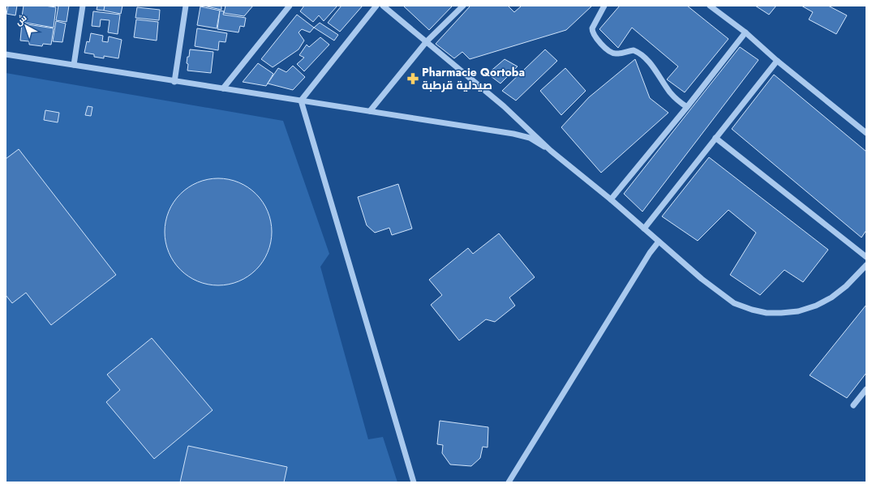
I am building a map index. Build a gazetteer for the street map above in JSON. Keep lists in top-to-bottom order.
{
  "places": {
    "pharmacy": ["Pharmacie Qortoba صيدلية قرطبة"]
  },
  "north": "top left"
}
